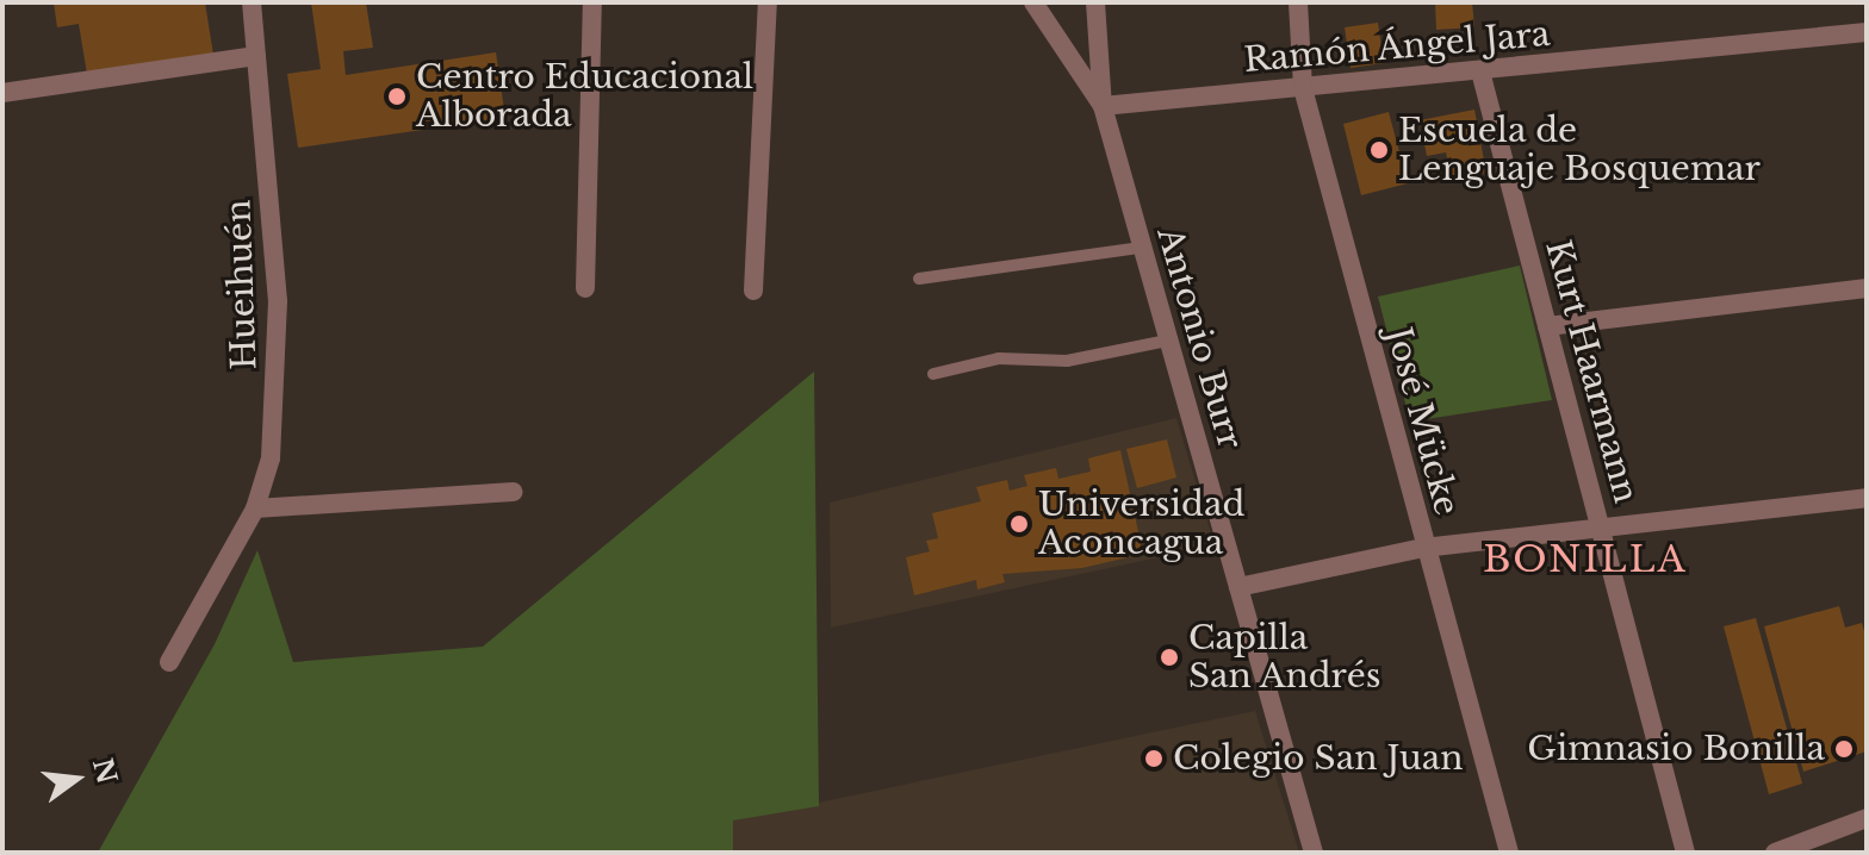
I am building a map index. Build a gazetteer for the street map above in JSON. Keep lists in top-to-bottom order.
{
  "streets": {
    "street": [
      "Ramón Ángel Jara",
      "Hueihuén",
      "Antonio Burr",
      "Kurt Haarmann",
      "José Mücke"
    ]
  },
  "crossings": [
    ["Ramón Ángel Jara", "Antonio Burr"],
    ["Ramón Ángel Jara", "Kurt Haarmann"],
    ["Ramón Ángel Jara", "José Mücke"]
  ],
  "districts": ["BONILLA"],
  "places": [
    "Centro Educacional Alborada",
    "Escuela de Lenguaje Bosquemar",
    "Universidad Aconcagua",
    "Capilla San Andrés",
    "Gimnasio Bonilla",
    "Colegio San Juan"
  ],
  "north": "right"
}
